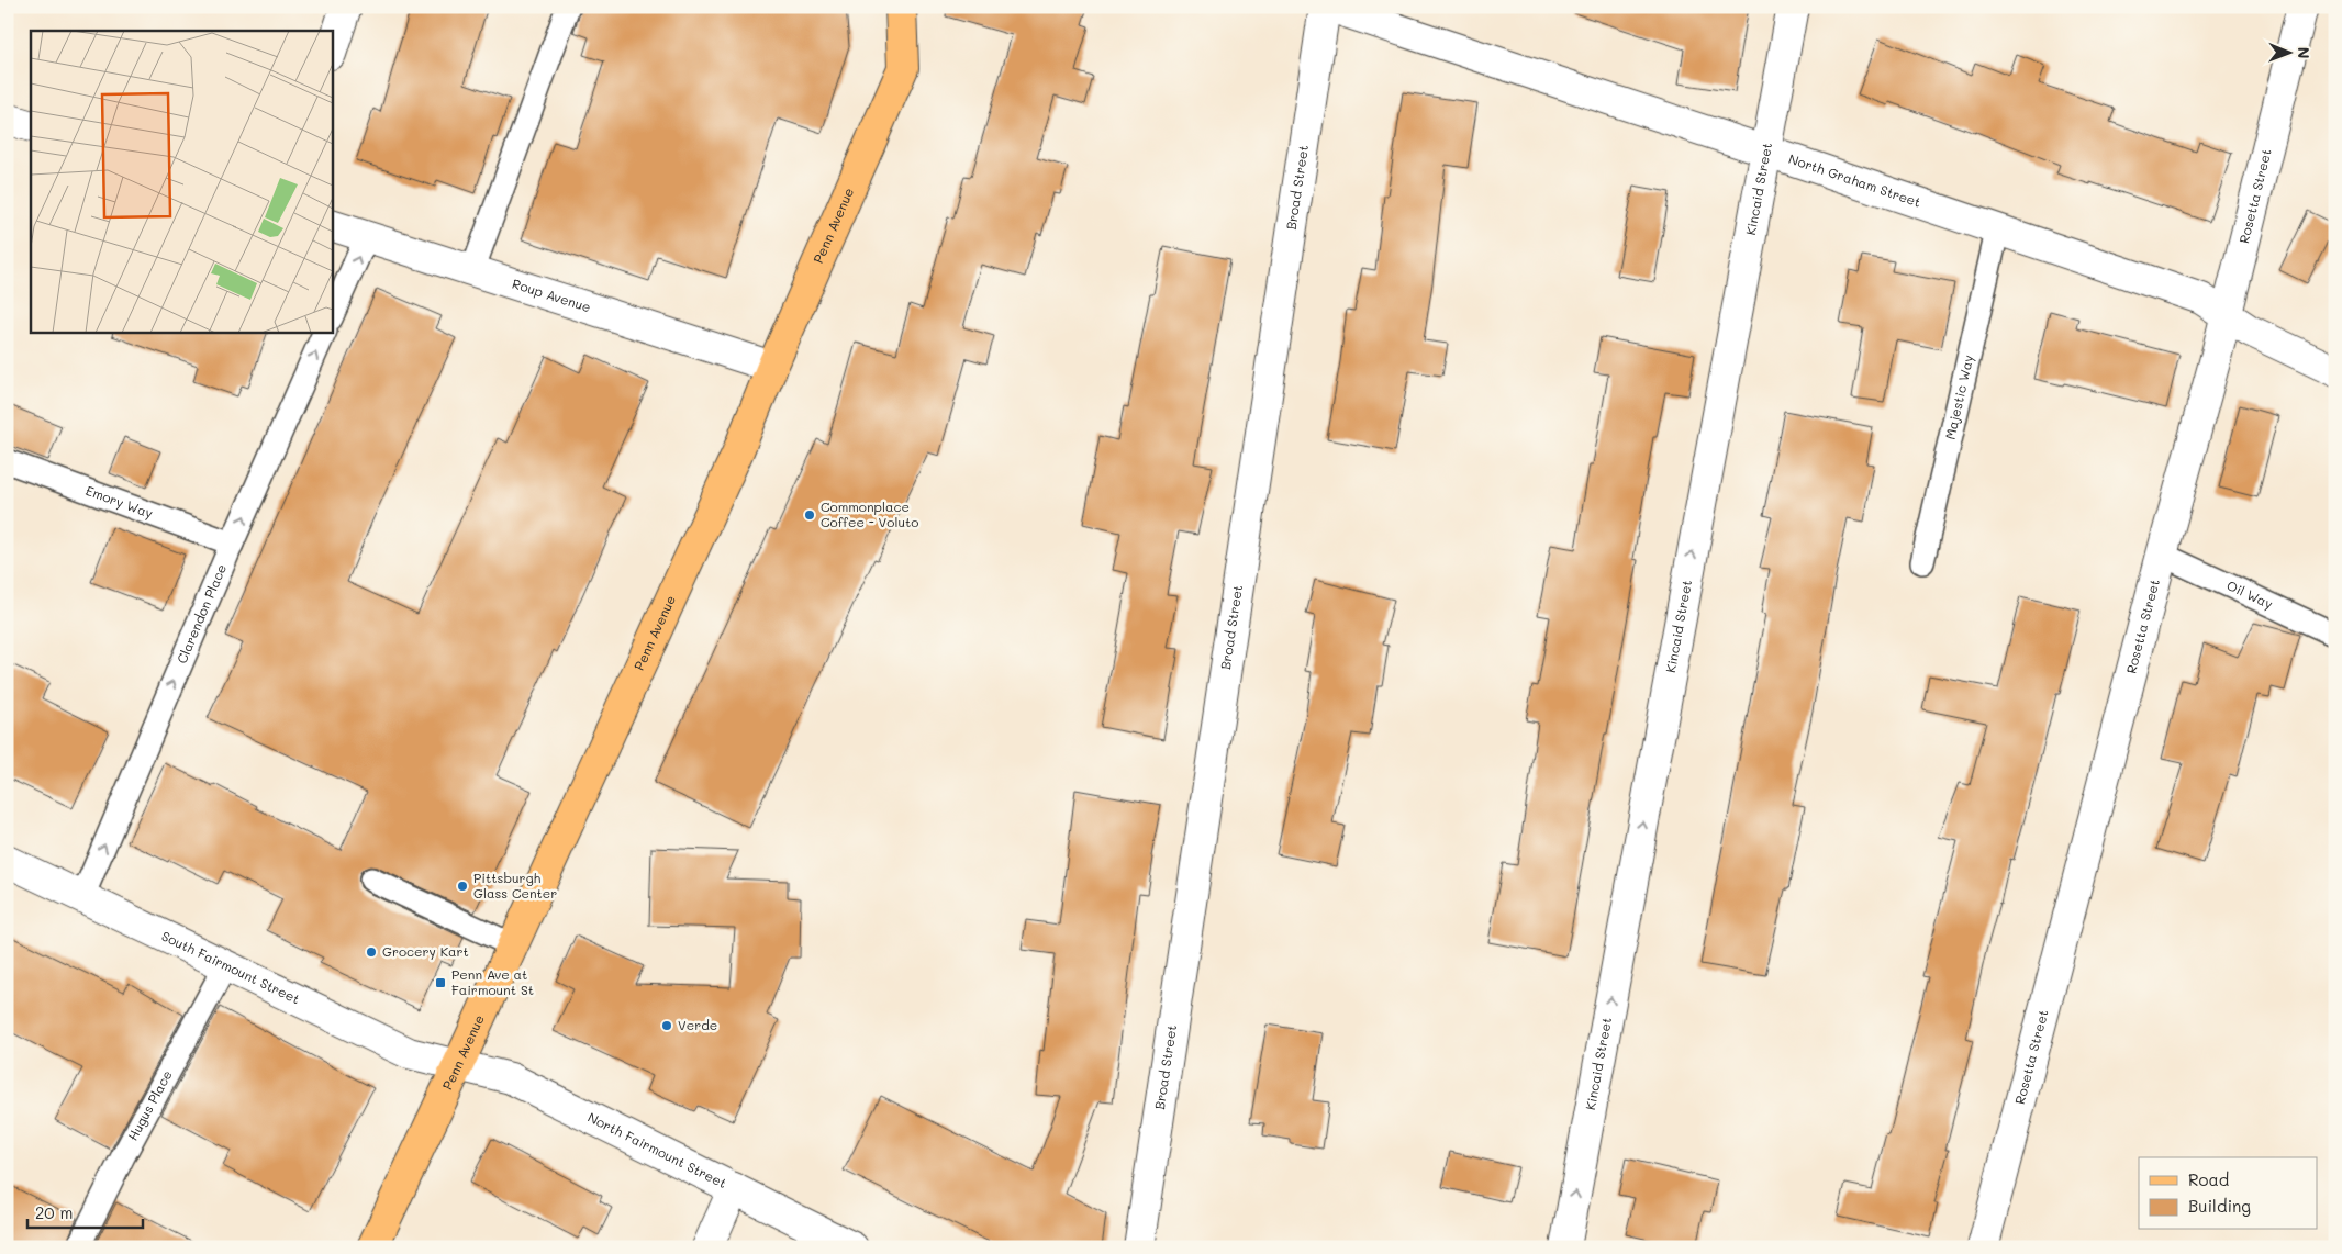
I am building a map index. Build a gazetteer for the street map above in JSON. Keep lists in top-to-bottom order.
{
  "streets": {
    "main road": ["Penn Avenue"],
    "street": [
      "North Graham Street",
      "Broad Street",
      "Kincaid Street",
      "Rosetta Street",
      "Roup Avenue",
      "South Fairmount Street",
      "North Fairmount Street"
    ],
    "lane": [
      "Majestic Way",
      "Emory Way",
      "Oil Way",
      "Clarendon Place",
      "Hugus Place"
    ]
  },
  "crossings": [
    ["North Graham Street", "Kincaid Street"],
    ["North Graham Street", "Rosetta Street"],
    ["North Graham Street", "Majestic Way"],
    ["Rosetta Street", "Oil Way"],
    ["Penn Avenue", "Roup Avenue"],
    ["Penn Avenue", "South Fairmount Street"],
    ["Penn Avenue", "North Fairmount Street"],
    ["Emory Way", "Clarendon Place"],
    ["Clarendon Place", "South Fairmount Street"],
    ["South Fairmount Street", "Hugus Place"],
    ["South Fairmount Street", "North Fairmount Street"]
  ],
  "one_way": ["Kincaid Street", "Clarendon Place"],
  "places": {
    "other": [
      "Commonplace Coffee - Voluto",
      "Pittsburgh Glass Center",
      "Grocery Kart",
      "Verde"
    ],
    "transit": ["Penn Ave at Fairmount St"]
  },
  "legend": ["Road", "Building"],
  "scale_bar": "20 m",
  "north": "right"
}
